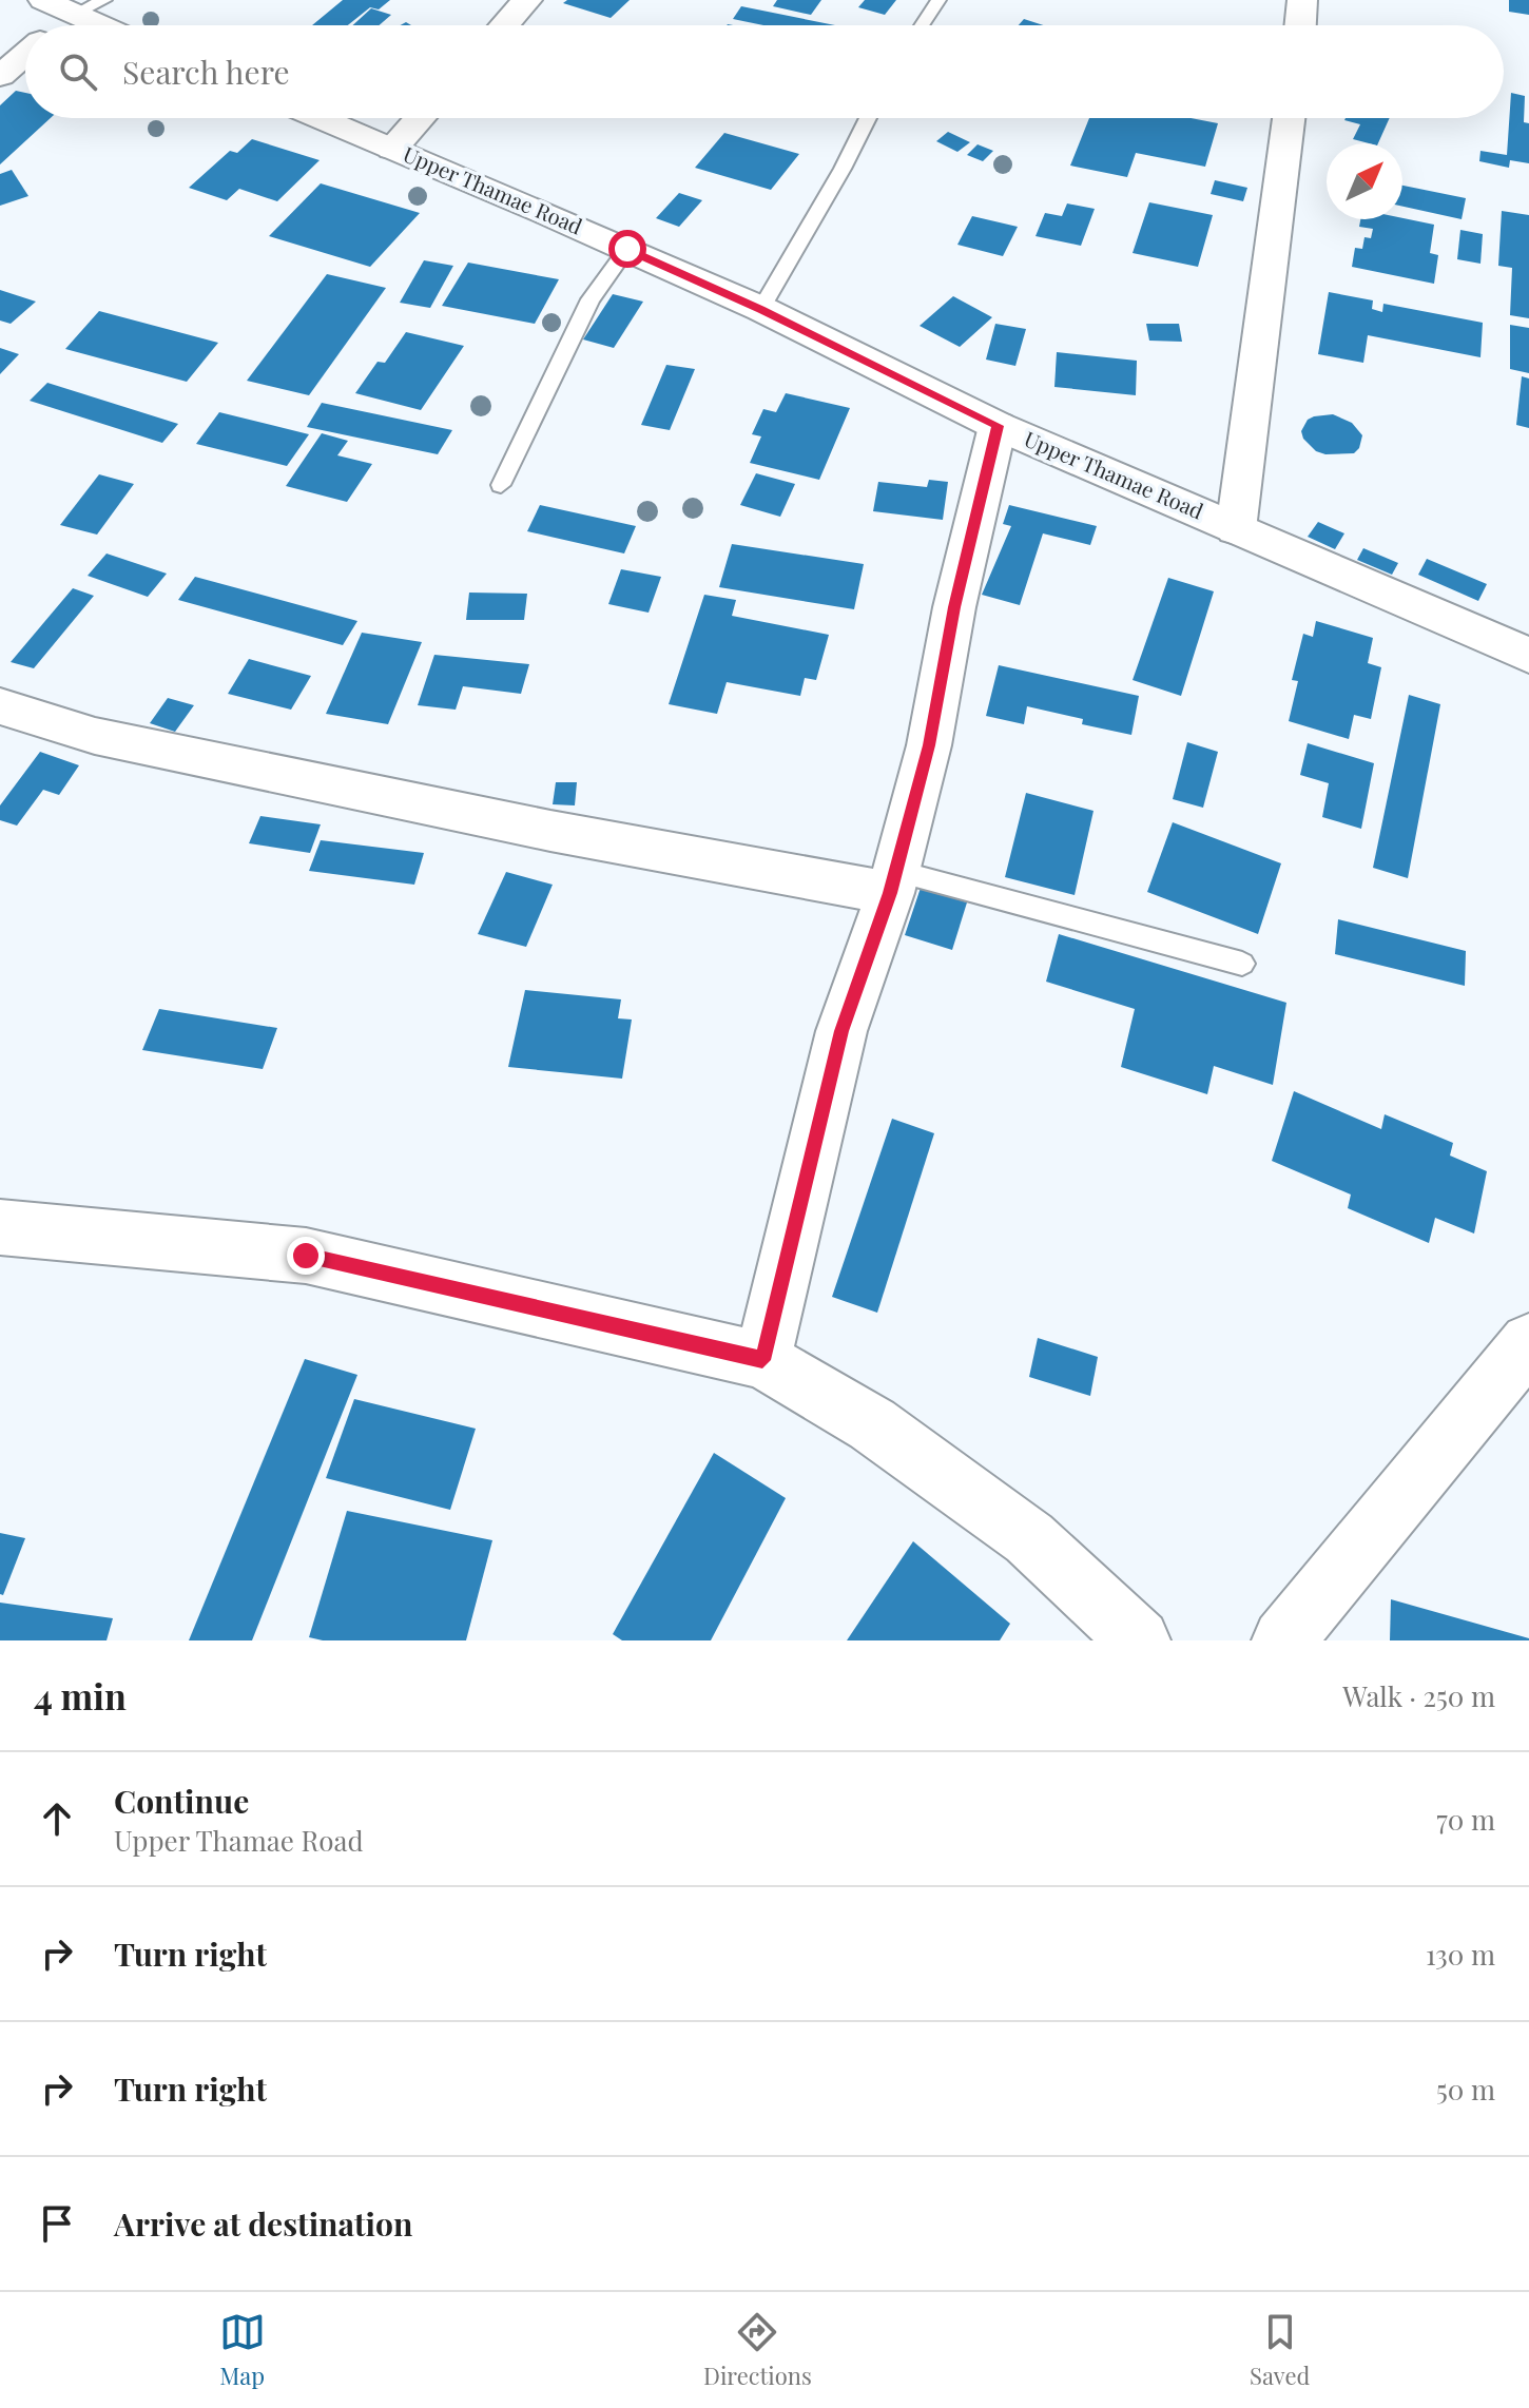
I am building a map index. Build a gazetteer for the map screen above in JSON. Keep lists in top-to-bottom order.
{
  "streets": {
    "street": ["Upper Thamae Road"]
  },
  "north": "top right",
  "page": {
    "search": "Search here",
    "heading": ["4 min", "Walk · 250 m"],
    "list": [
      ["Continue", "Upper Thamae Road", "70 m"],
      ["Turn right", "130 m"],
      ["Turn right", "50 m"],
      "Arrive at destination"
    ],
    "nav": ["Map", "Directions", "Saved"]
  }
}
